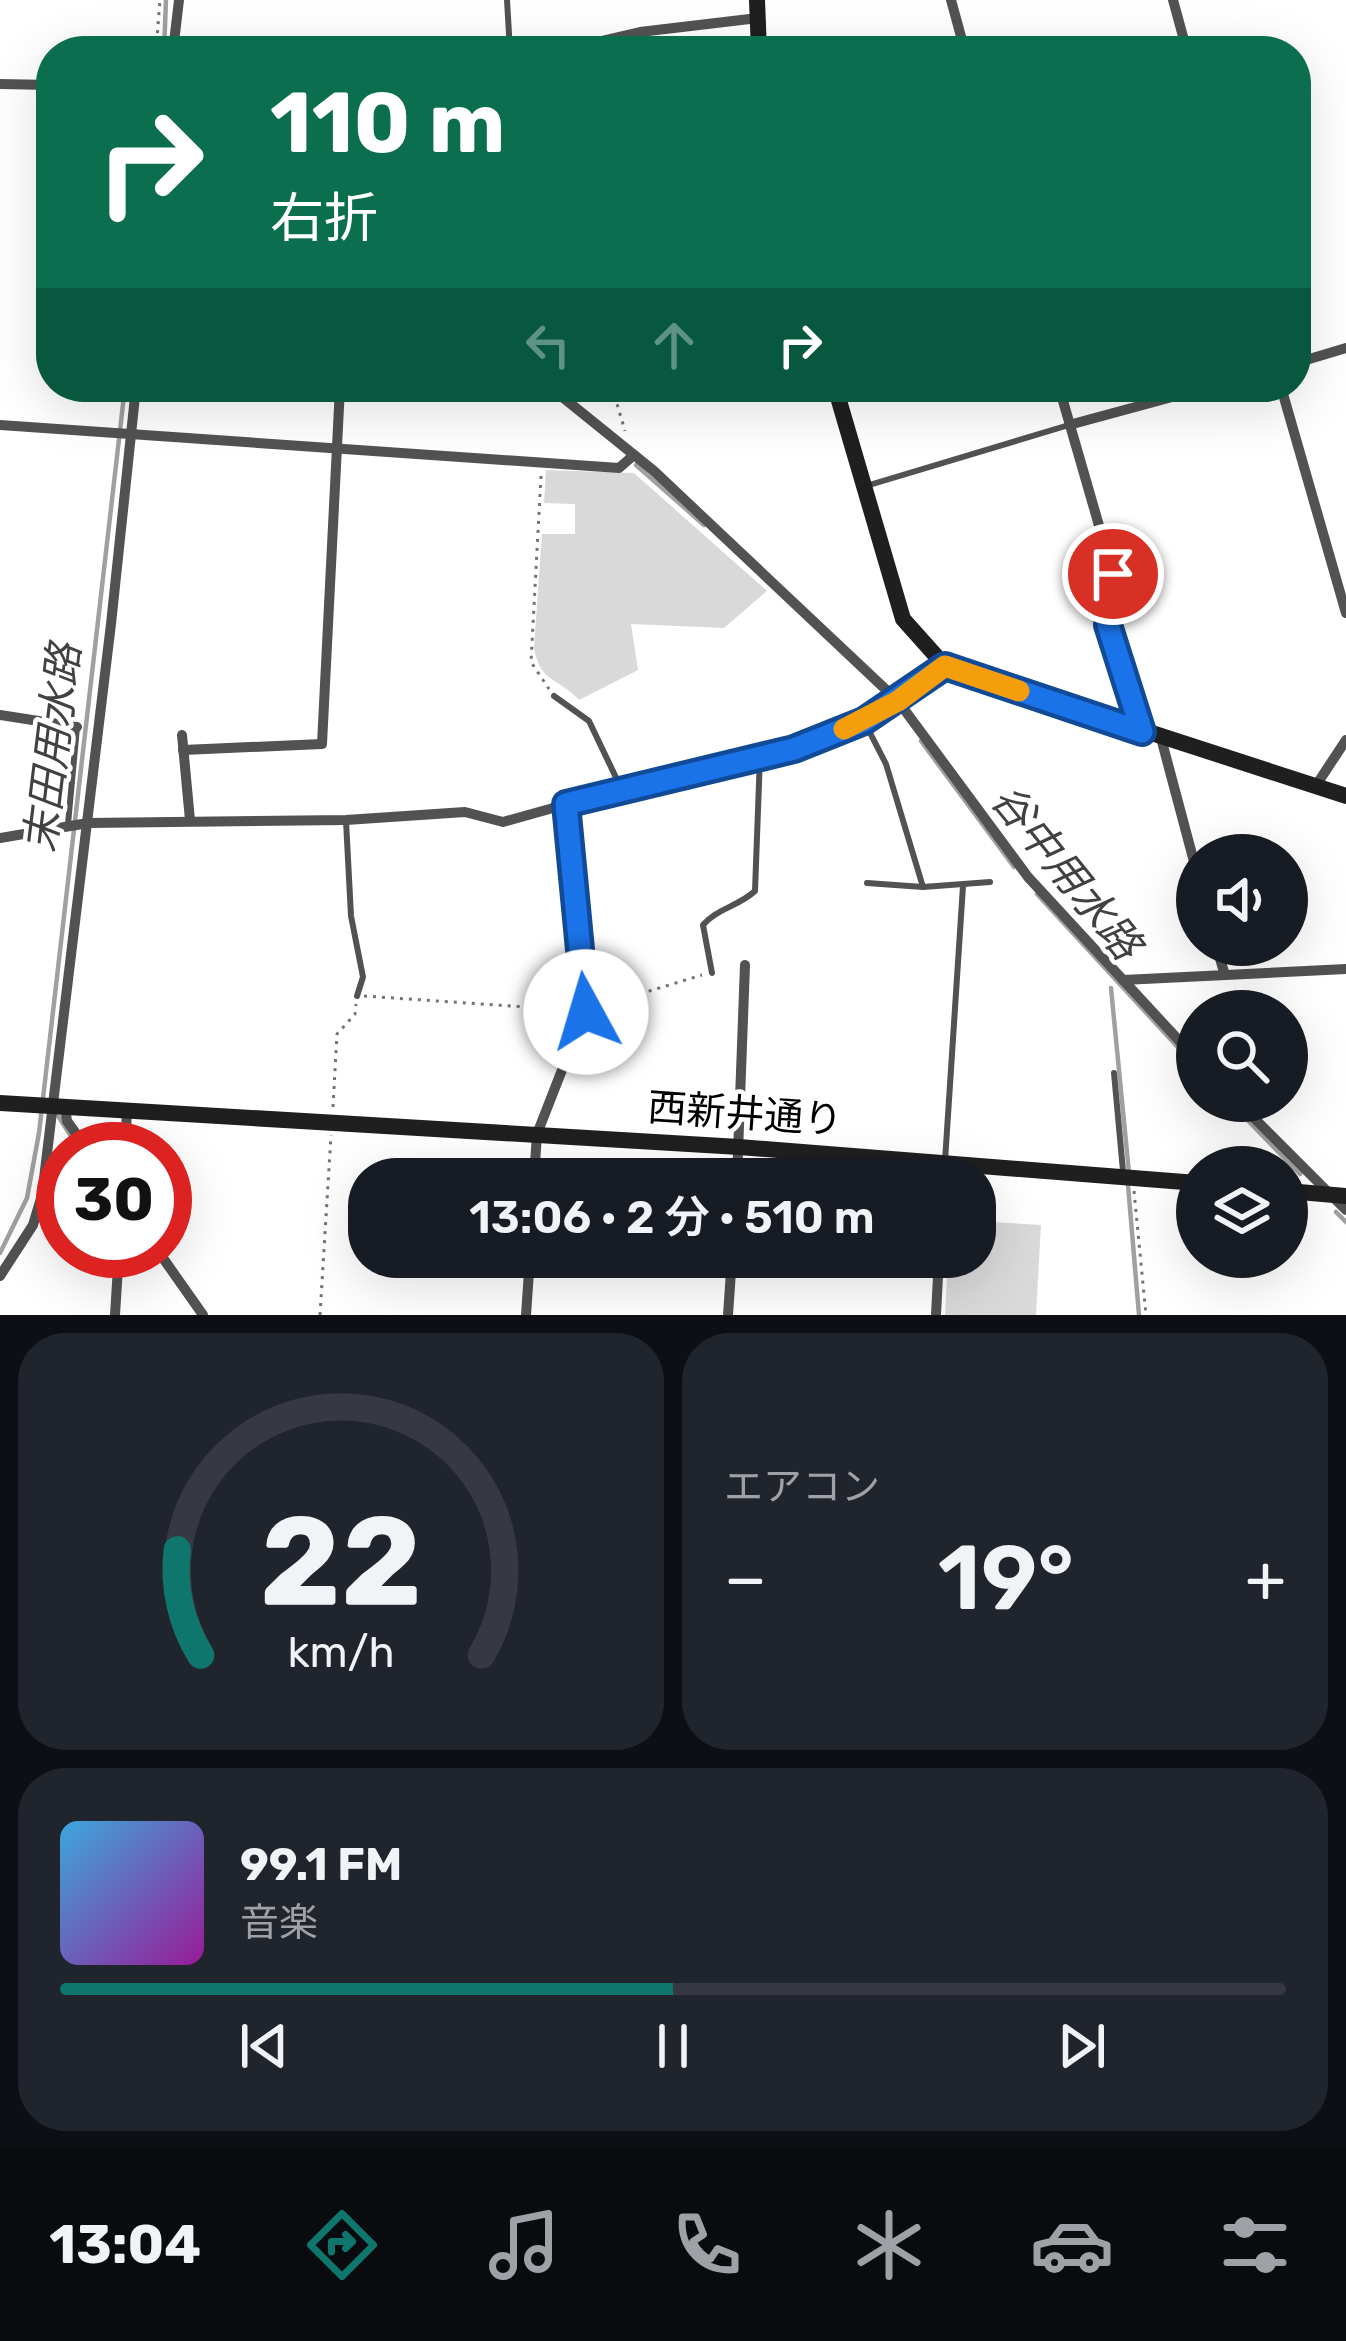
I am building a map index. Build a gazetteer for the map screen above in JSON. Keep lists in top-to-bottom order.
{
  "streets": {
    "street": ["西新井通り"]
  },
  "water": ["末田用水路", "谷中用水路"],
  "page": {
    "turn": ["110 m", "右折"],
    "limit": "30",
    "trip": "13:06 · 2 分 · 510 m",
    "tile": "エアコン",
    "heat": ["−", "19°", "+"],
    "song": ["99.1 FM", "音楽"],
    "tabs": "13:04",
    "gauge": ["22", "km/h"]
  }
}
